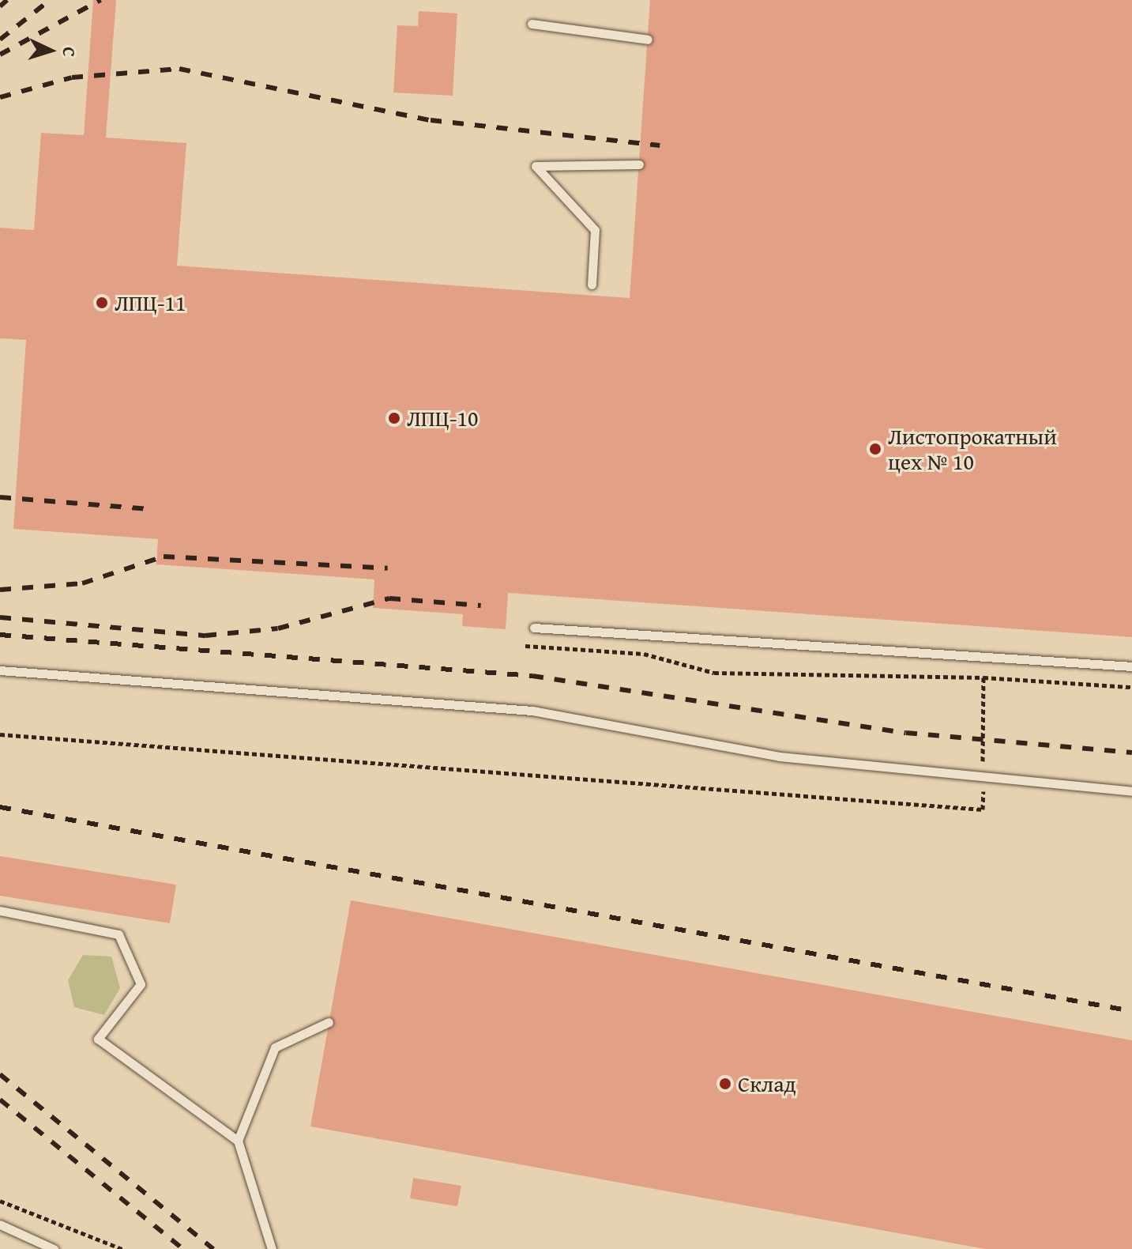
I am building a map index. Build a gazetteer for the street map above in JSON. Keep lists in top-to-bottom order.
{
  "places": [
    "ЛПЦ-11",
    "ЛПЦ-10",
    "Листопрокатный цех № 10",
    "Склад"
  ],
  "north": "right"
}
